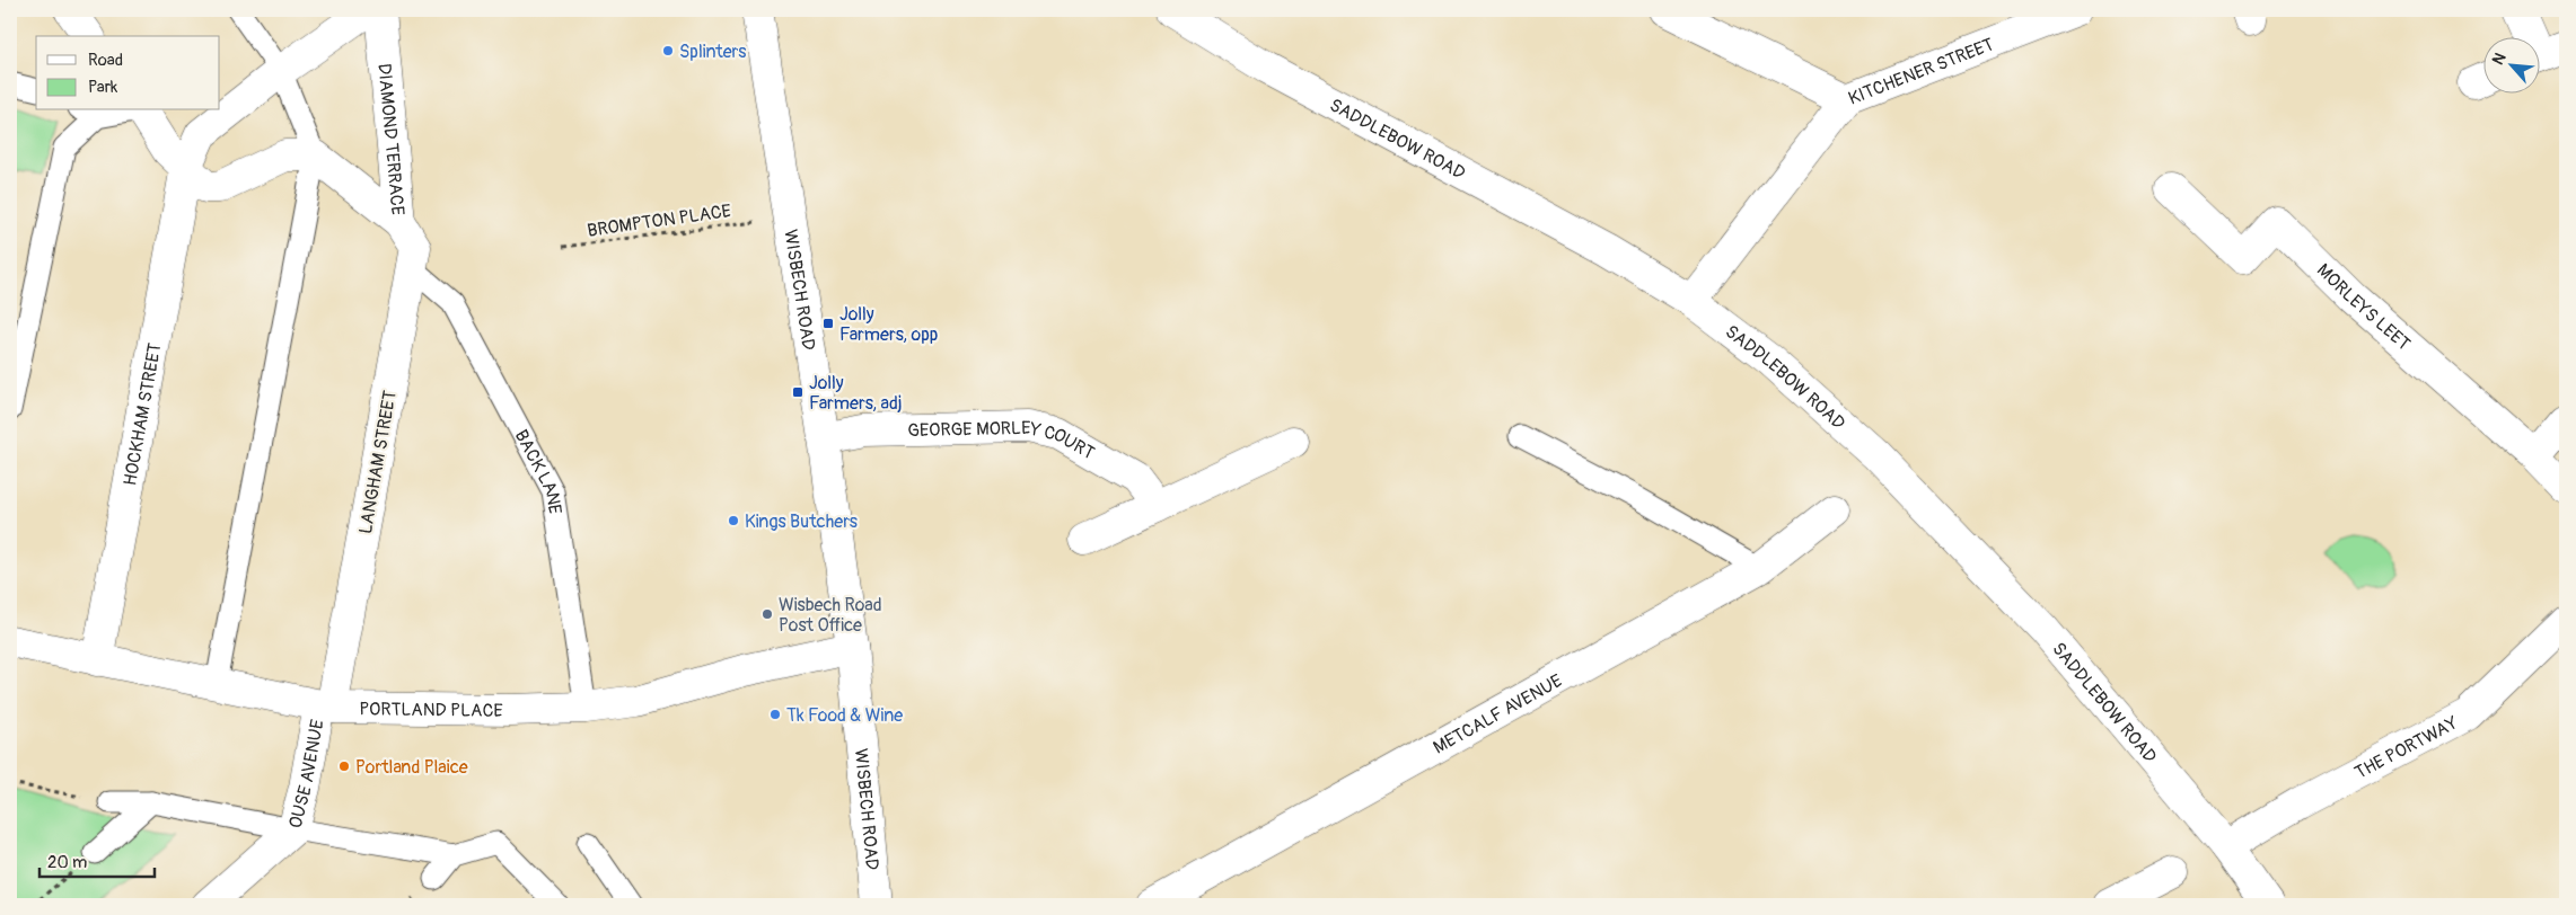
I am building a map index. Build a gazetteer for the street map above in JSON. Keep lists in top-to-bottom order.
{
  "streets": {
    "street": [
      "KITCHENER STREET",
      "DIAMOND TERRACE",
      "SADDLEBOW ROAD",
      "WISBECH ROAD",
      "MORLEYS LEET",
      "HOCKHAM STREET",
      "GEORGE MORLEY COURT",
      "LANGHAM STREET",
      "PORTLAND PLACE",
      "METCALF AVENUE",
      "THE PORTWAY",
      "OUSE AVENUE"
    ],
    "lane": ["BACK LANE"],
    "path": ["BROMPTON PLACE"]
  },
  "crossings": [
    ["KITCHENER STREET", "SADDLEBOW ROAD"],
    ["DIAMOND TERRACE", "LANGHAM STREET"],
    ["SADDLEBOW ROAD", "THE PORTWAY"],
    ["WISBECH ROAD", "GEORGE MORLEY COURT"],
    ["WISBECH ROAD", "PORTLAND PLACE"],
    ["HOCKHAM STREET", "PORTLAND PLACE"],
    ["LANGHAM STREET", "BACK LANE"],
    ["LANGHAM STREET", "PORTLAND PLACE"],
    ["LANGHAM STREET", "OUSE AVENUE"],
    ["BACK LANE", "PORTLAND PLACE"],
    ["PORTLAND PLACE", "OUSE AVENUE"]
  ],
  "places": {
    "other": [
      "Splinters",
      "Kings Butchers",
      "Wisbech Road Post Office",
      "Tk Food & Wine",
      "Portland Plaice"
    ],
    "transit": ["Jolly Farmers, opp", "Jolly Farmers, adj"]
  },
  "legend": ["Road", "Park"],
  "scale_bar": "20 m",
  "north": "top left"
}
